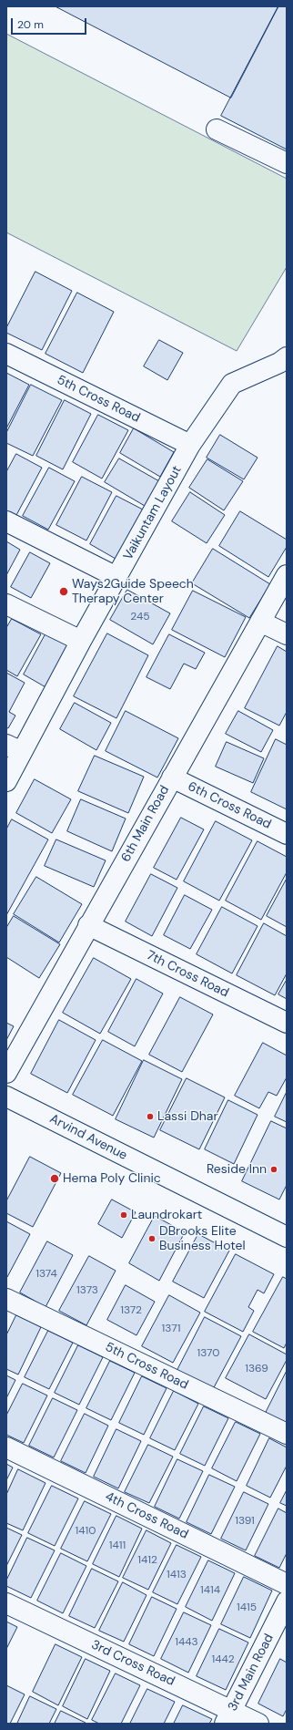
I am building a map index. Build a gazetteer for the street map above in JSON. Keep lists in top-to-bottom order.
{
  "streets": {
    "street": [
      "5th Cross Road",
      "Vaikuntam Layout",
      "6th Cross Road",
      "6th Main Road",
      "7th Cross Road",
      "Arvind Avenue",
      "4th Cross Road",
      "3rd Cross Road",
      "3rd Main Road"
    ]
  },
  "crossings": [
    ["5th Cross Road", "Vaikuntam Layout"],
    ["6th Cross Road", "6th Main Road"],
    ["6th Main Road", "7th Cross Road"],
    ["3rd Cross Road", "3rd Main Road"]
  ],
  "places": [
    "Ways2Guide Speech Therapy Center",
    "Lassi Dhar",
    "Reside Inn",
    "Hema Poly Clinic",
    "Laundrokart",
    "DBrooks Elite Business Hotel"
  ],
  "house_numbers": [
    "245",
    "1374",
    "1373",
    "1372",
    "1371",
    "1370",
    "1369",
    "1391",
    "1410",
    "1411",
    "1412",
    "1413",
    "1414",
    "1415",
    "1443",
    "1442"
  ],
  "scale_bar": "20 m"
}
